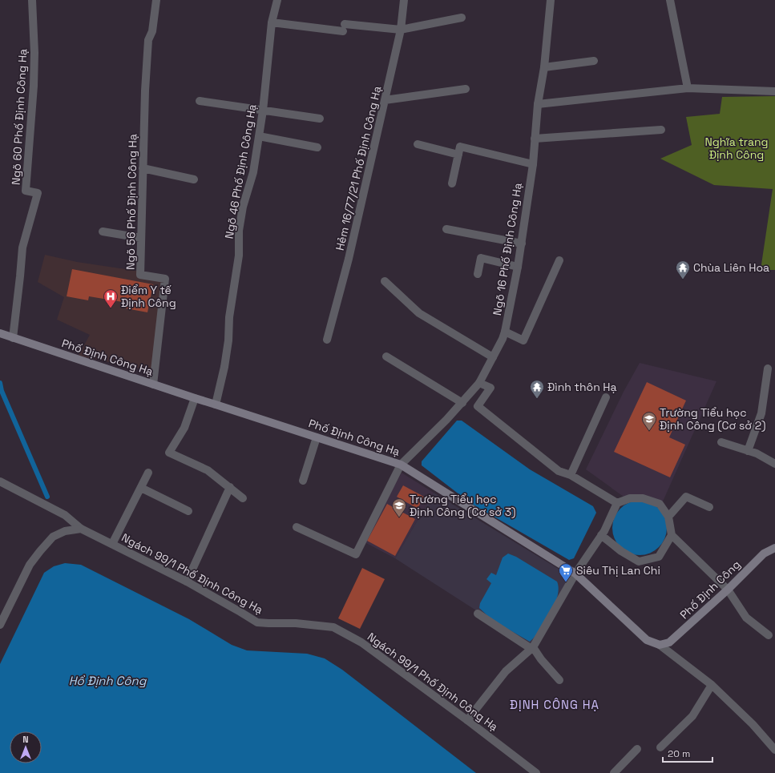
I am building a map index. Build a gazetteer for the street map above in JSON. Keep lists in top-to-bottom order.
{
  "streets": {
    "street": [
      "Ngõ 60 Phố Định Công Hạ",
      "Hẻm 16/77/21 Phố Định Công Hạ",
      "Ngõ 46 Phố Định Công Hạ",
      "Ngõ 56 Phố Định Công Hạ",
      "Ngõ 16 Phố Định Công Hạ",
      "Phố Định Công Hạ",
      "Ngách 99/1 Phố Định Công Hạ",
      "Phố Định Công"
    ]
  },
  "crossings": [
    ["Ngõ 60 Phố Định Công Hạ", "Phố Định Công Hạ"],
    ["Ngõ 46 Phố Định Công Hạ", "Phố Định Công Hạ"],
    ["Ngõ 56 Phố Định Công Hạ", "Phố Định Công Hạ"],
    ["Ngõ 16 Phố Định Công Hạ", "Phố Định Công Hạ"],
    ["Phố Định Công Hạ", "Phố Định Công"]
  ],
  "districts": ["ĐỊNH CÔNG HẠ"],
  "water": ["Hồ Định Công"],
  "parks": ["Nghĩa trang Định Công"],
  "places": {
    "temple": ["Chùa Liên Hoa", "Đình thôn Hạ"],
    "hospital": ["Điểm Y tế Định Công"],
    "school or university": ["Trường Tiểu học Định Công (Cơ sở 2)", "Trường Tiểu học Định Công (Cơ sở 3)"],
    "supermarket": ["Siêu Thị Lan Chi"]
  },
  "scale_bar": "20 m",
  "north": "top"
}
